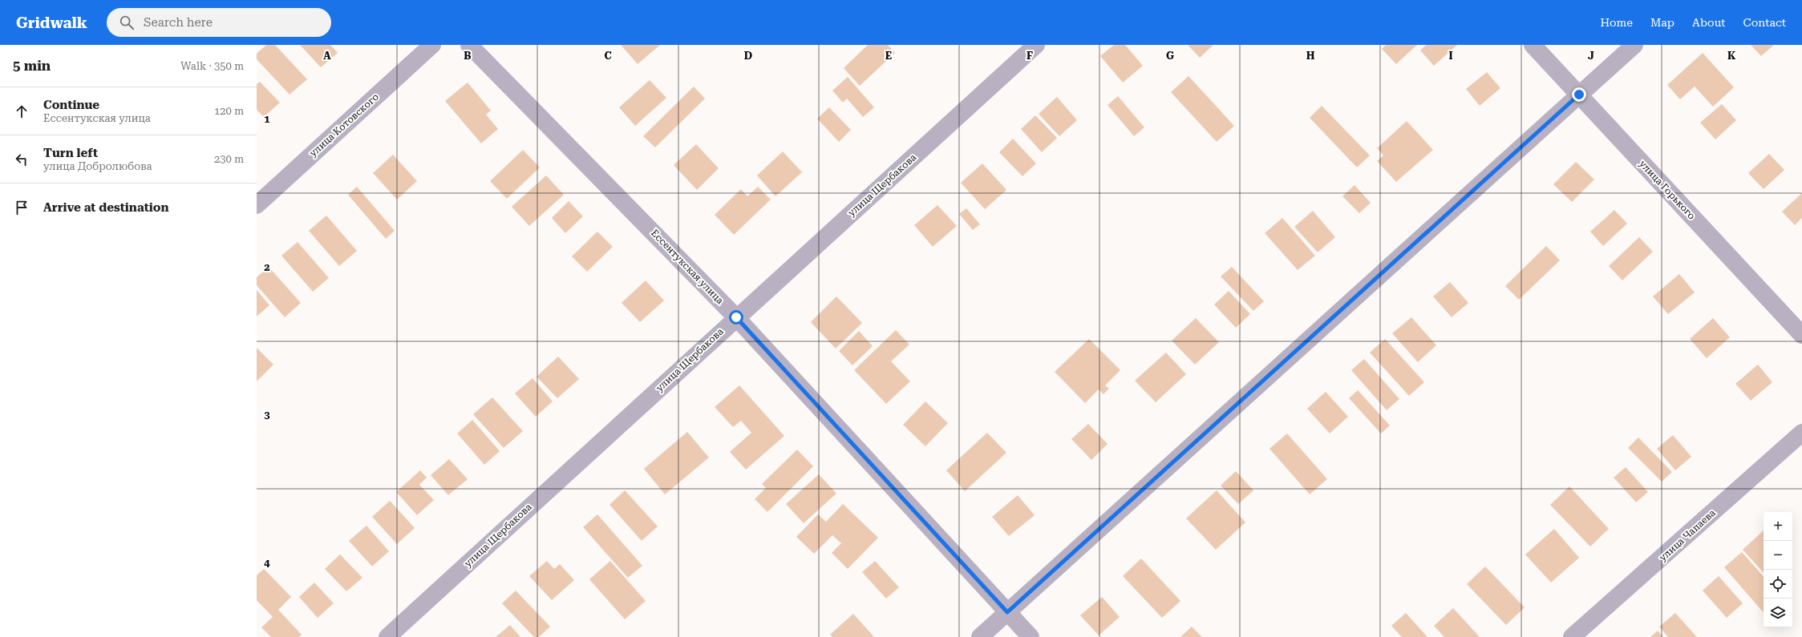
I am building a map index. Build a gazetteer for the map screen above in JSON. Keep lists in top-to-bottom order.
{
  "streets": {
    "street": [
      "улица Котовского",
      "улица Щербакова",
      "улица Горького",
      "Ессентукская улица",
      "улица Чапаева"
    ]
  },
  "crossings": [
    ["улица Щербакова", "Ессентукская улица"]
  ],
  "page": {
    "header": "Gridwalk",
    "search": "Search here",
    "nav": [
      "Home",
      "Map",
      "About",
      "Contact"
    ],
    "heading": ["5 min", "Walk · 350 m"],
    "list": [
      ["Continue", "Ессентукская улица", "120 m"],
      ["Turn left", "улица Добролюбова", "230 m"],
      "Arrive at destination"
    ],
    "map_buttons": ["+", "−"]
  },
  "grid": {
    "columns": [
      "A",
      "B",
      "C",
      "D",
      "E",
      "F",
      "G",
      "H",
      "I",
      "J",
      "K"
    ],
    "rows": [
      "1",
      "2",
      "3",
      "4"
    ]
  }
}
